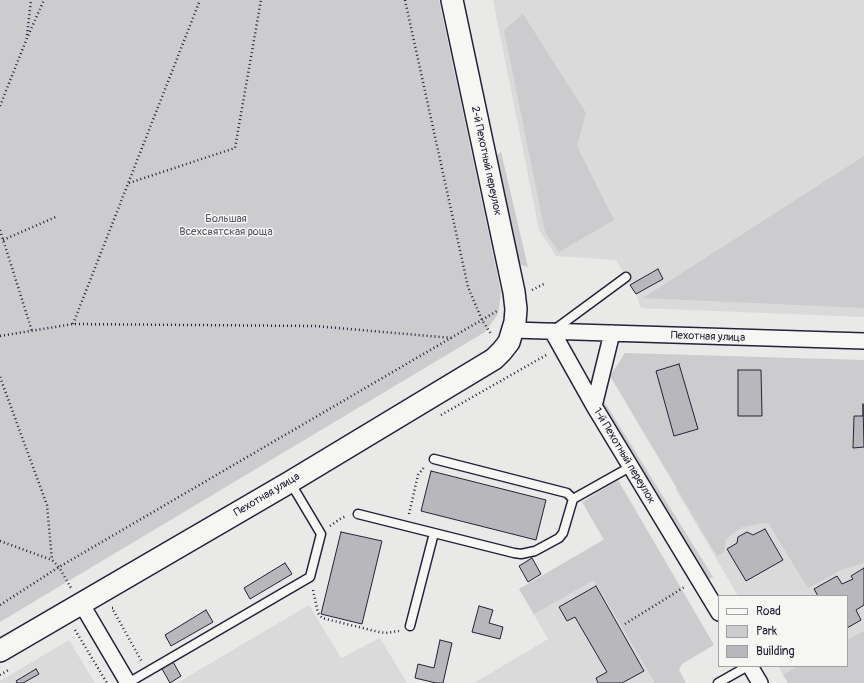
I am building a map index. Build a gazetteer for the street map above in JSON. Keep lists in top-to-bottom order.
{
  "streets": {
    "street": ["2-й Пехотный переулок", "Пехотная улица", "1-й Пехотный переулок"]
  },
  "crossings": [
    ["2-й Пехотный переулок", "Пехотная улица"],
    ["Пехотная улица", "1-й Пехотный переулок"]
  ],
  "parks": ["Большая Всехсвятская роща"],
  "legend": ["Road", "Park", "Building"]
}
